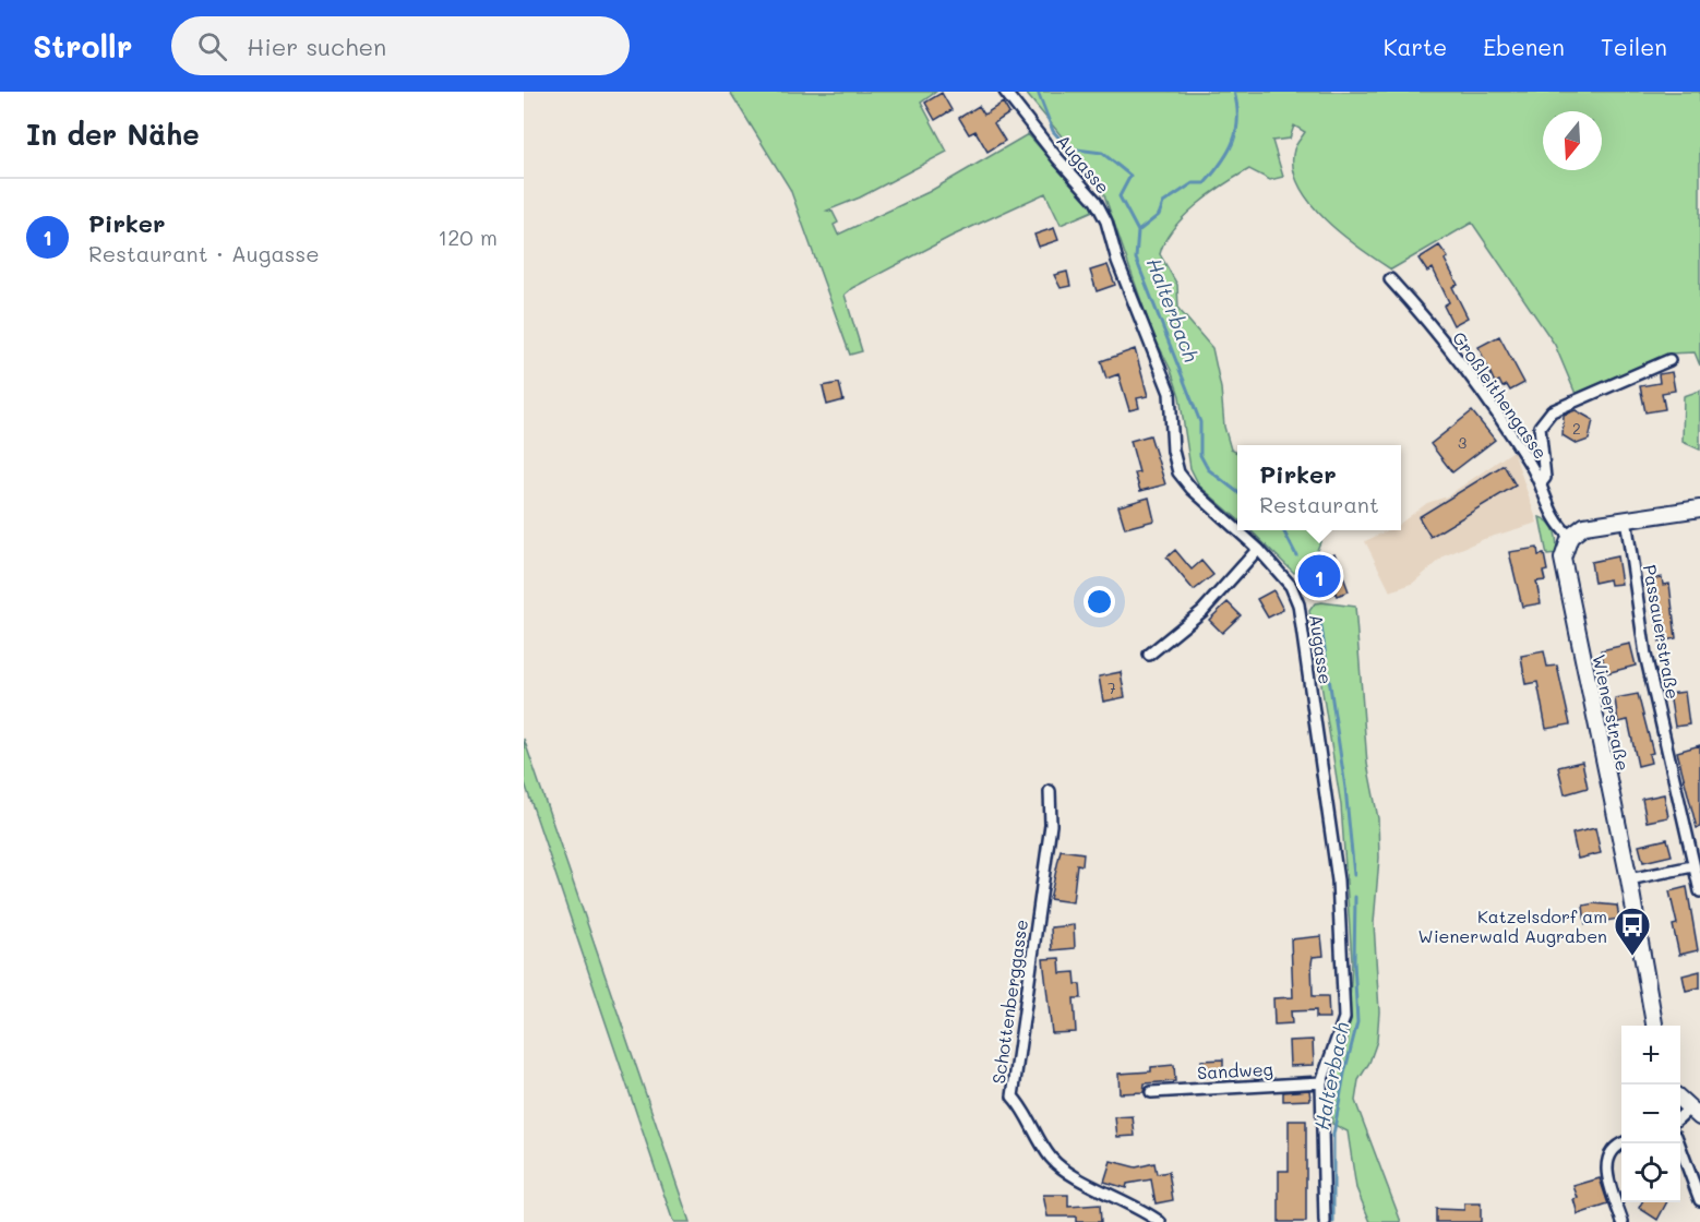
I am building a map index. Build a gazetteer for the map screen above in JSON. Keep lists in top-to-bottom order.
{
  "streets": {
    "street": [
      "Augasse",
      "Großleithengasse",
      "Passauerstraße",
      "Wienerstraße",
      "Schottenberggasse",
      "Sandweg"
    ]
  },
  "crossings": [
    ["Augasse", "Sandweg"],
    ["Großleithengasse", "Wienerstraße"]
  ],
  "water": ["Halterbach"],
  "places": {
    "bus stop": ["Katzelsdorf am Wienerwald Augraben"]
  },
  "house_numbers": ["2", "3", "7"],
  "north": "bottom",
  "page": {
    "header": "Strollr",
    "search": "Hier suchen",
    "nav": ["Karte", "Ebenen", "Teilen"],
    "heading": "In der Nähe",
    "list": [
      {
        "mark": "1",
        "name": "Pirker",
        "note": "Restaurant · Augasse",
        "value": "120 m"
      }
    ],
    "popup": ["Pirker", "Restaurant"],
    "pins": "1",
    "map_buttons": ["+", "−"]
  }
}
